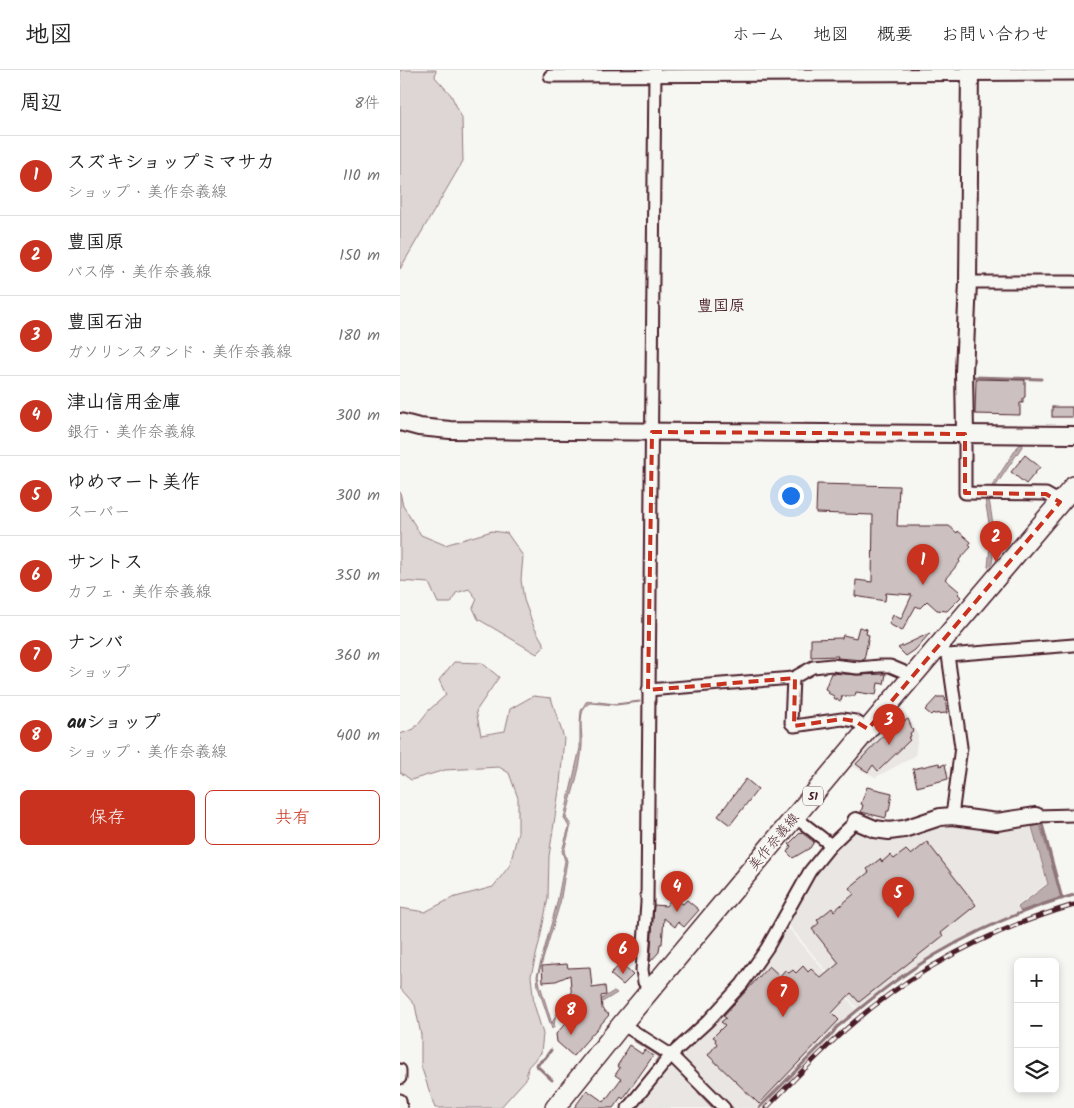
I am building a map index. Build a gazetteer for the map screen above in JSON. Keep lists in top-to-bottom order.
{
  "streets": {
    "main road": ["51", "美作奈義線"]
  },
  "districts": ["豊国原"],
  "page": {
    "header": "地図",
    "nav": [
      "ホーム",
      "地図",
      "概要",
      "お問い合わせ"
    ],
    "heading": ["周辺", "8件"],
    "list": [
      {
        "mark": "1",
        "name": "スズキショップミマサカ",
        "note": "ショップ · 美作奈義線",
        "value": "110 m"
      },
      {
        "mark": "2",
        "name": "豊国原",
        "note": "バス停 · 美作奈義線",
        "value": "150 m"
      },
      {
        "mark": "3",
        "name": "豊国石油",
        "note": "ガソリンスタンド · 美作奈義線",
        "value": "180 m"
      },
      {
        "mark": "4",
        "name": "津山信用金庫",
        "note": "銀行 · 美作奈義線",
        "value": "300 m"
      },
      {
        "mark": "5",
        "name": "ゆめマート美作",
        "note": "スーパー",
        "value": "300 m"
      },
      {
        "mark": "6",
        "name": "サントス",
        "note": "カフェ · 美作奈義線",
        "value": "350 m"
      },
      {
        "mark": "7",
        "name": "ナンバ",
        "note": "ショップ",
        "value": "360 m"
      },
      {
        "mark": "8",
        "name": "auショップ",
        "note": "ショップ · 美作奈義線",
        "value": "400 m"
      }
    ],
    "pins": [
      "2",
      "1",
      "3",
      "4",
      "5",
      "6",
      "7",
      "8"
    ],
    "buttons": ["保存", "共有"],
    "map_buttons": ["+", "−"]
  }
}
